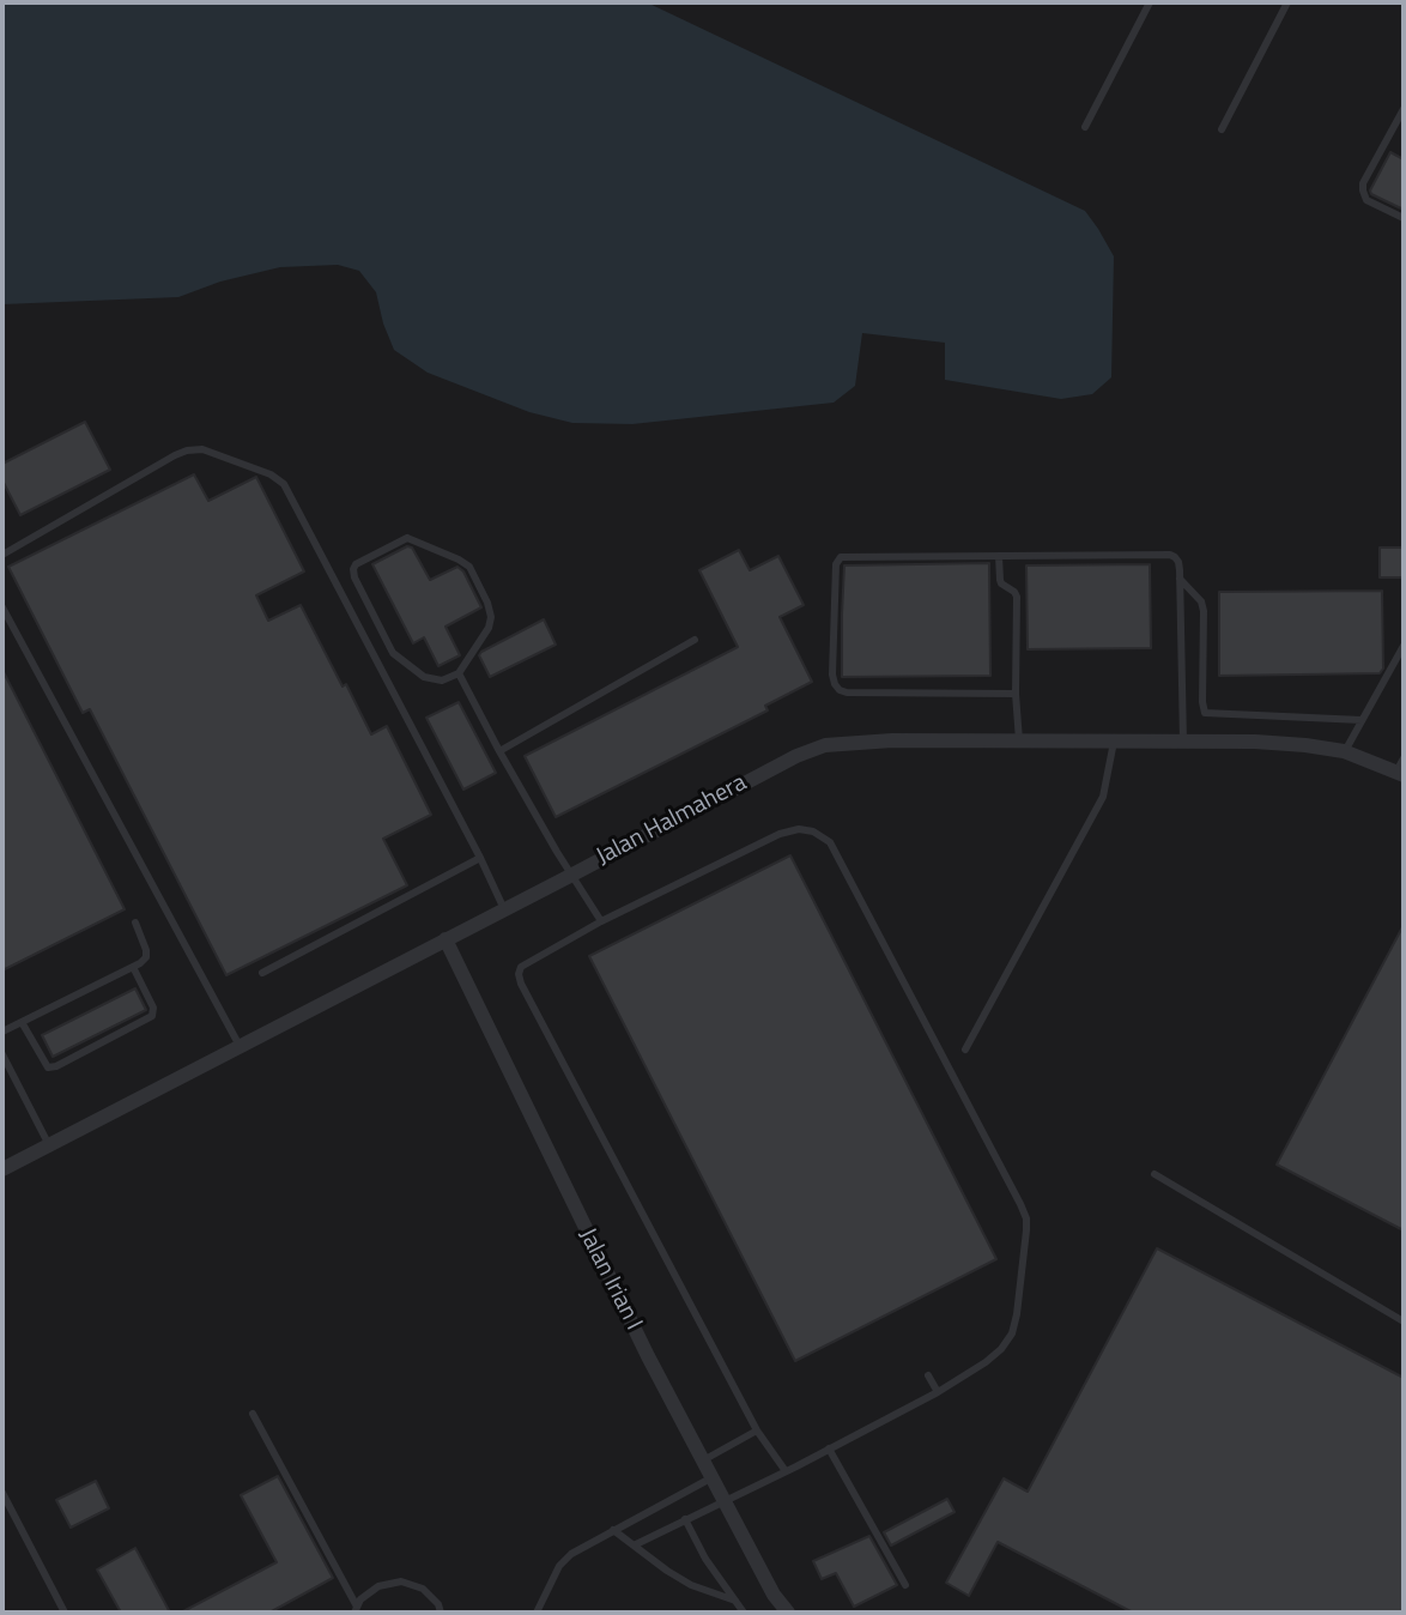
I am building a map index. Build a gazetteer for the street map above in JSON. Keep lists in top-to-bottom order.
{
  "streets": {
    "street": ["Jalan Halmahera", "Jalan Irian I"]
  },
  "crossings": [
    ["Jalan Halmahera", "Jalan Irian I"]
  ]
}
